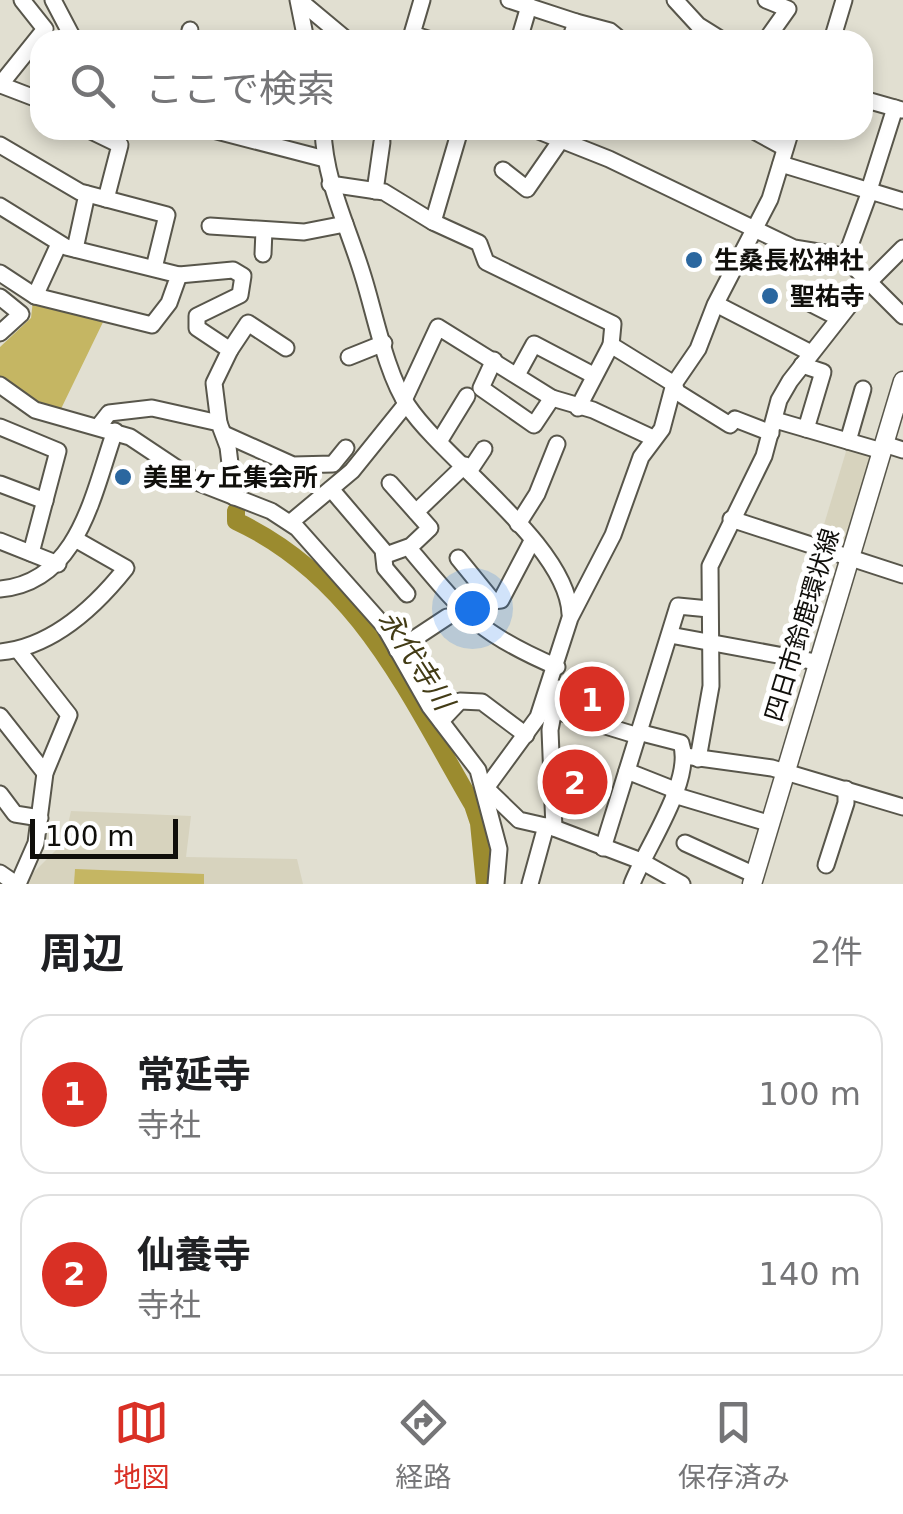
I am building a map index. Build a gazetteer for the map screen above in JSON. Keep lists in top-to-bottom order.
{
  "streets": {
    "main road": ["四日市鈴鹿環状線"]
  },
  "water": ["永代寺川"],
  "places": ["生桑長松神社", "聖祐寺", "美里ヶ丘集会所"],
  "scale_bar": "100 m",
  "page": {
    "search": "ここで検索",
    "pins": ["1", "2"],
    "scale": "100 m",
    "heading": ["周辺", "2件"],
    "list": [
      {
        "mark": "1",
        "name": "常延寺",
        "note": "寺社",
        "value": "100 m"
      },
      {
        "mark": "2",
        "name": "仙養寺",
        "note": "寺社",
        "value": "140 m"
      }
    ],
    "nav": ["地図", "経路", "保存済み"]
  }
}
